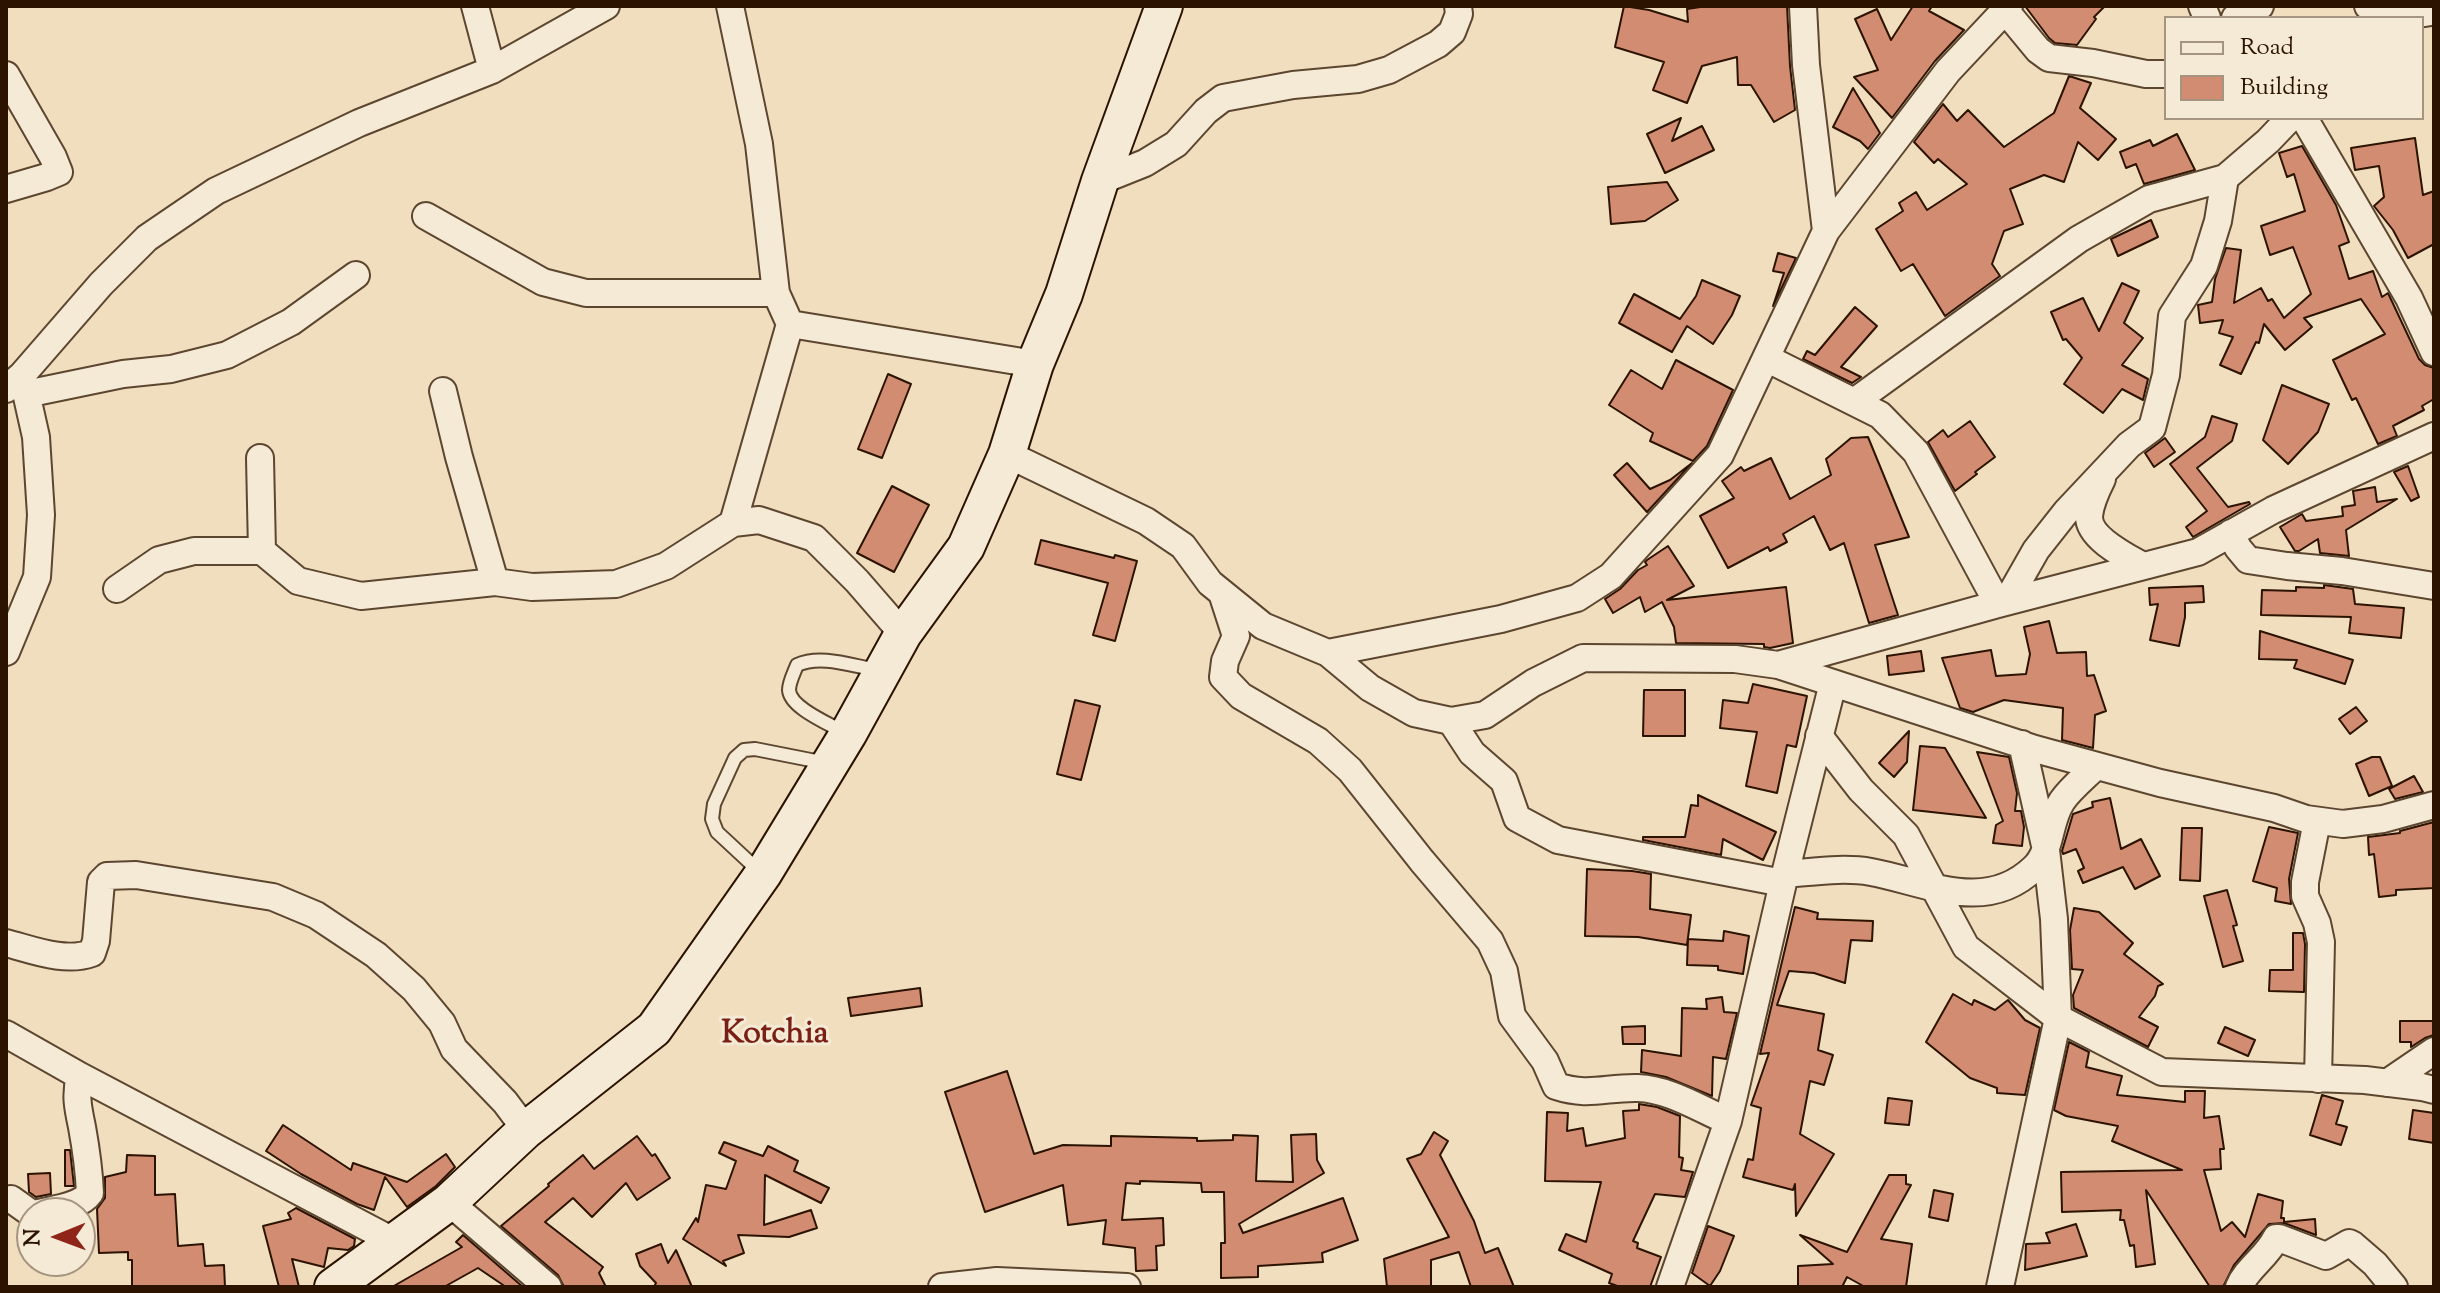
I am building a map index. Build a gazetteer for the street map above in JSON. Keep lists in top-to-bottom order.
{
  "districts": ["Kotchia"],
  "legend": ["Road", "Building"],
  "north": "left"
}
